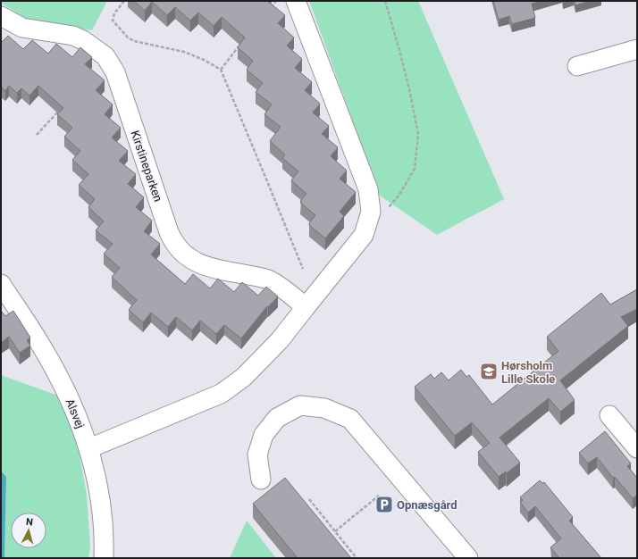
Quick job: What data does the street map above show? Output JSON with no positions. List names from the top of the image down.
{
  "streets": {
    "street": ["Kirstineparken", "Alsvej"]
  },
  "places": {
    "school or university": ["Hørsholm Lille Skole"],
    "parking": ["Opnæsgård"]
  },
  "north": "top"
}
